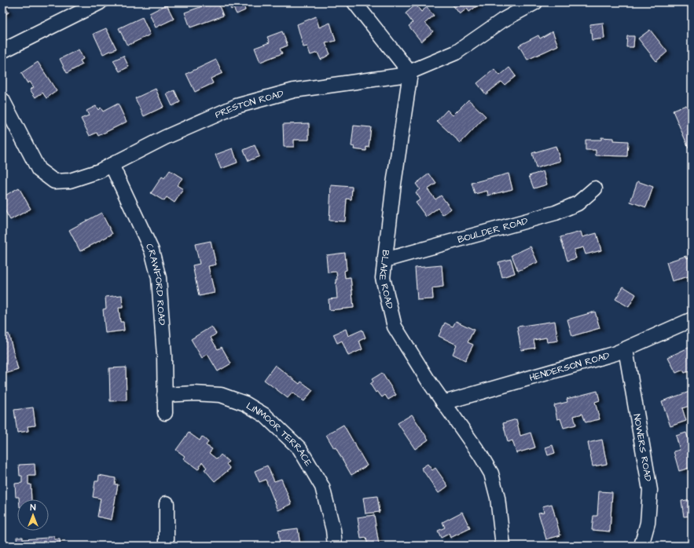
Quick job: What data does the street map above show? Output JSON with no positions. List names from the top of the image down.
{
  "streets": {
    "street": [
      "PRESTON ROAD",
      "BOULDER ROAD",
      "BLAKE ROAD",
      "CRAWFORD ROAD",
      "HENDERSON ROAD",
      "LINMOOR TERRACE",
      "NOWERS ROAD"
    ]
  },
  "crossings": [
    ["PRESTON ROAD", "BLAKE ROAD"],
    ["PRESTON ROAD", "CRAWFORD ROAD"],
    ["BOULDER ROAD", "BLAKE ROAD"],
    ["BLAKE ROAD", "HENDERSON ROAD"],
    ["CRAWFORD ROAD", "LINMOOR TERRACE"],
    ["HENDERSON ROAD", "NOWERS ROAD"]
  ],
  "north": "top"
}
